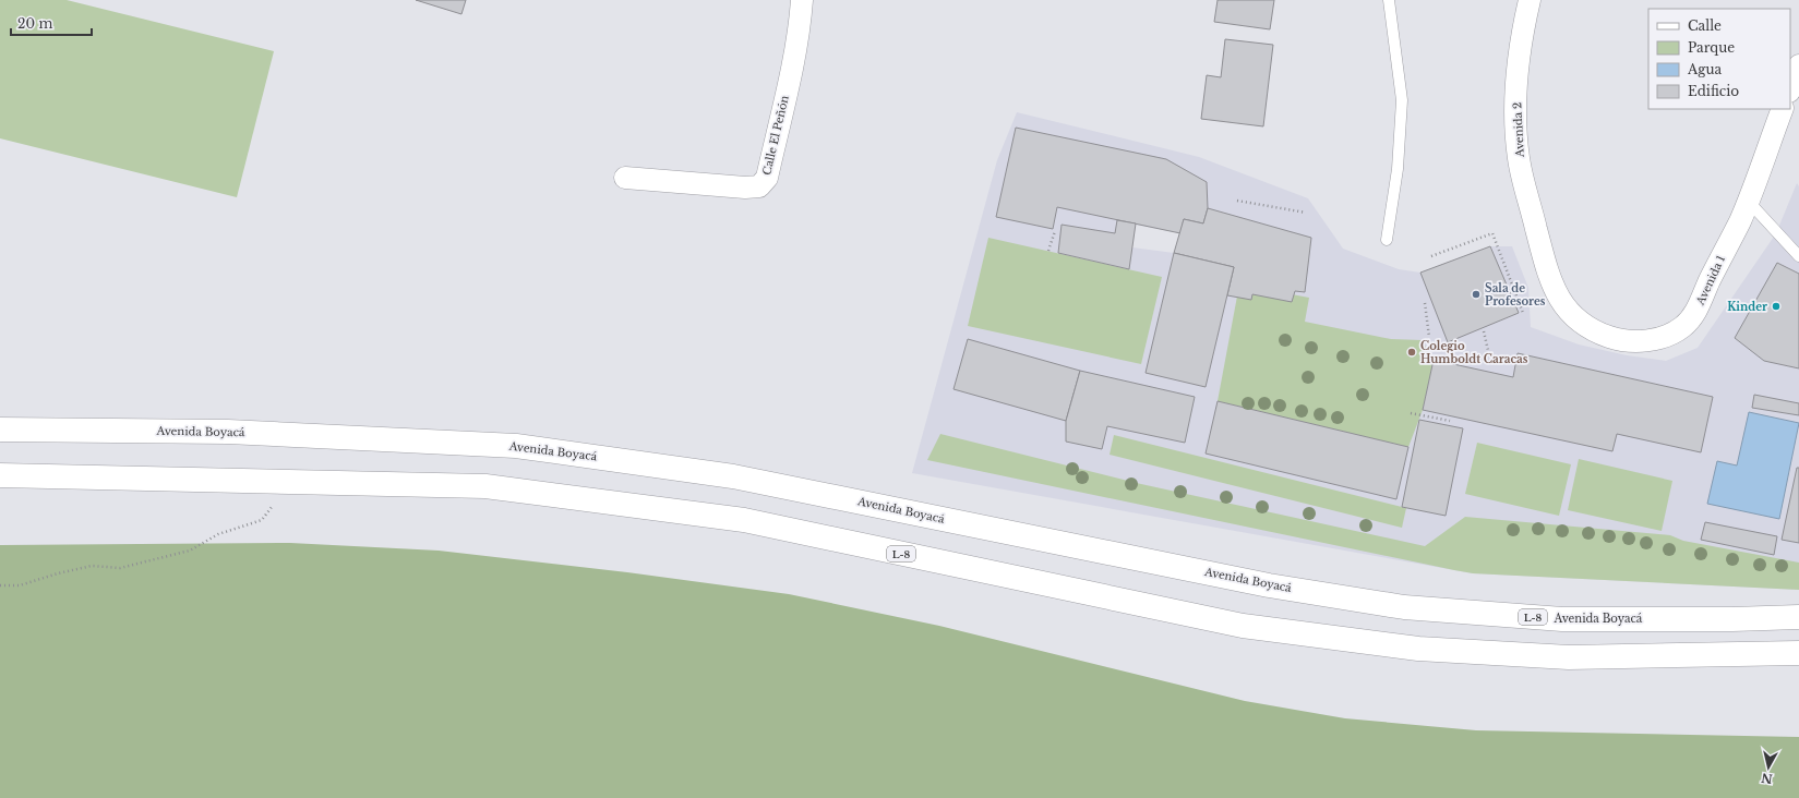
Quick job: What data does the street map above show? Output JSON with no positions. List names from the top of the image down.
{
  "streets": {
    "highway": ["Avenida Boyacá", "L-8"],
    "street": ["Avenida 2", "Calle El Peñón", "Avenida 1"]
  },
  "crossings": [
    ["Avenida 2", "Avenida 1"]
  ],
  "places": ["Sala de Profesores", "Kinder", "Colegio Humboldt Caracas"],
  "legend": [
    "Calle",
    "Parque",
    "Agua",
    "Edificio"
  ],
  "scale_bar": "20 m",
  "north": "bottom"
}
